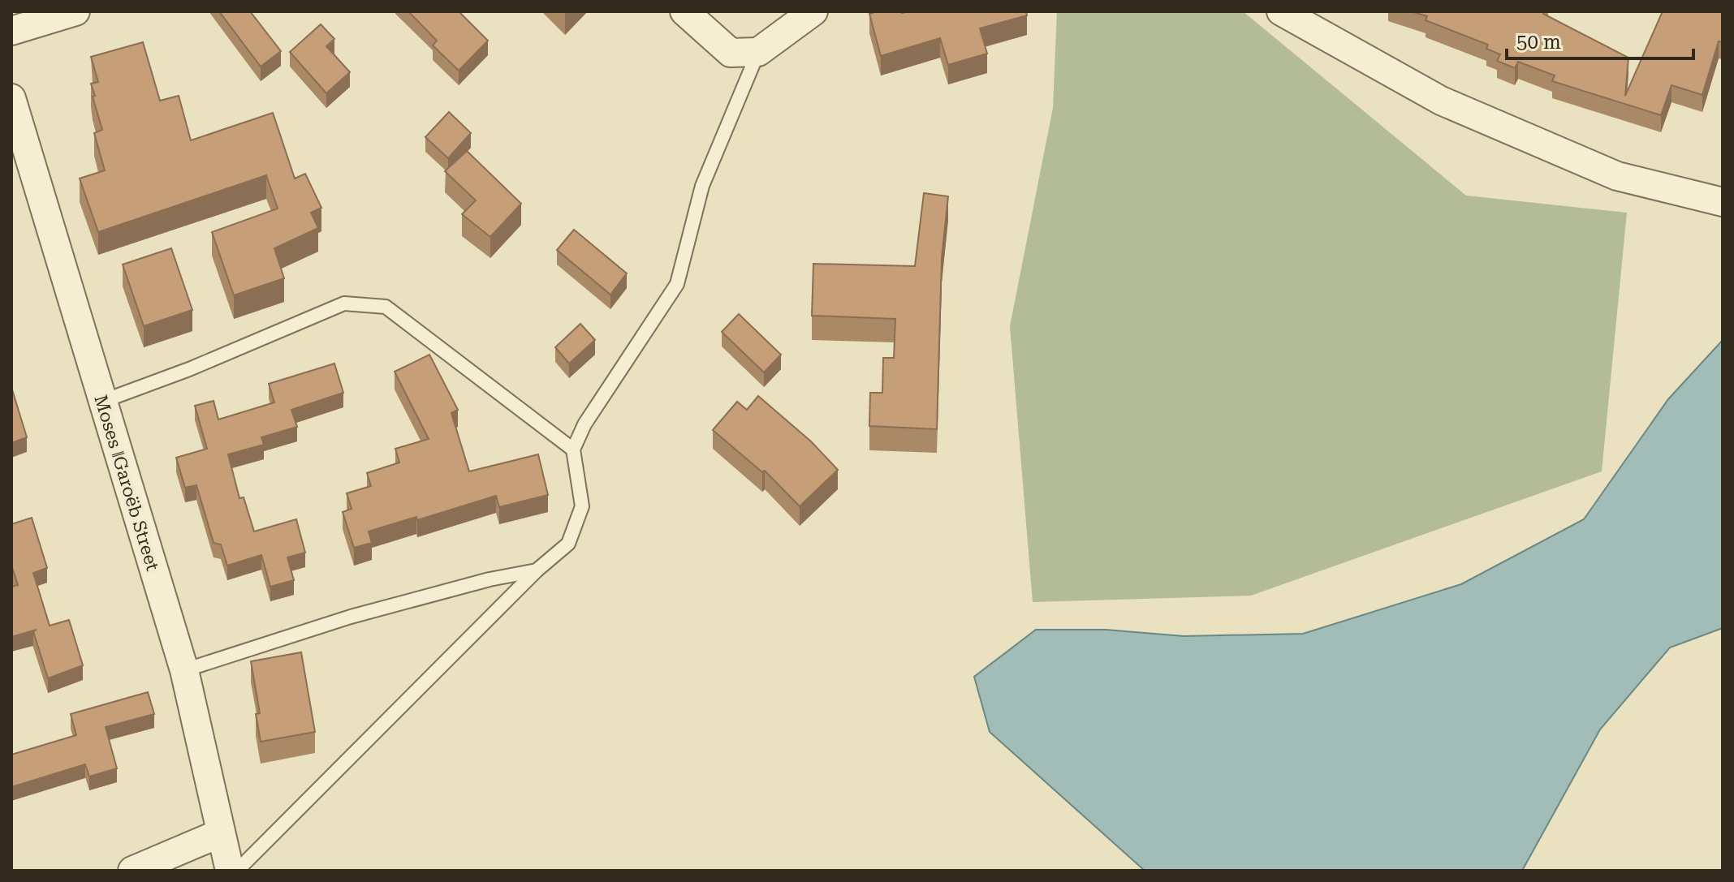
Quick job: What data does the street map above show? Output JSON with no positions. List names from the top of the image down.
{
  "streets": {
    "street": ["Moses ǁGaroëb Street"]
  },
  "scale_bar": "50 m"
}
